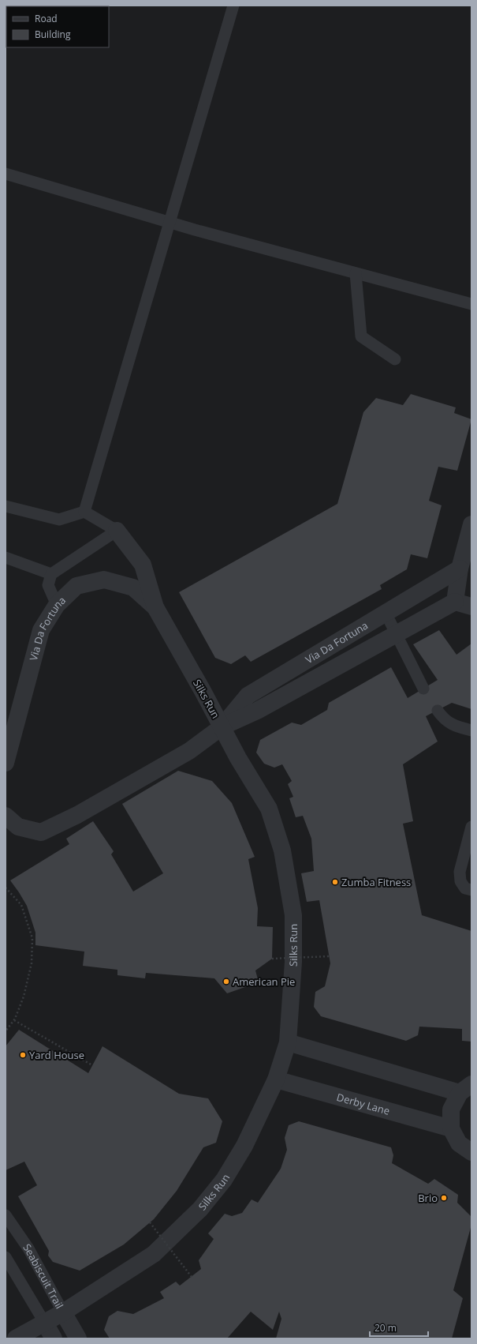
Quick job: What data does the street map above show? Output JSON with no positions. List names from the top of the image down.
{
  "streets": {
    "street": [
      "Via Da Fortuna",
      "Silks Run",
      "Derby Lane",
      "Seabiscuit Trail"
    ]
  },
  "crossings": [
    ["Via Da Fortuna", "Silks Run"],
    ["Silks Run", "Derby Lane"],
    ["Silks Run", "Seabiscuit Trail"]
  ],
  "places": [
    "Zumba Fitness",
    "American Pie",
    "Yard House",
    "Brio"
  ],
  "legend": ["Road", "Building"],
  "scale_bar": "20 m"
}
